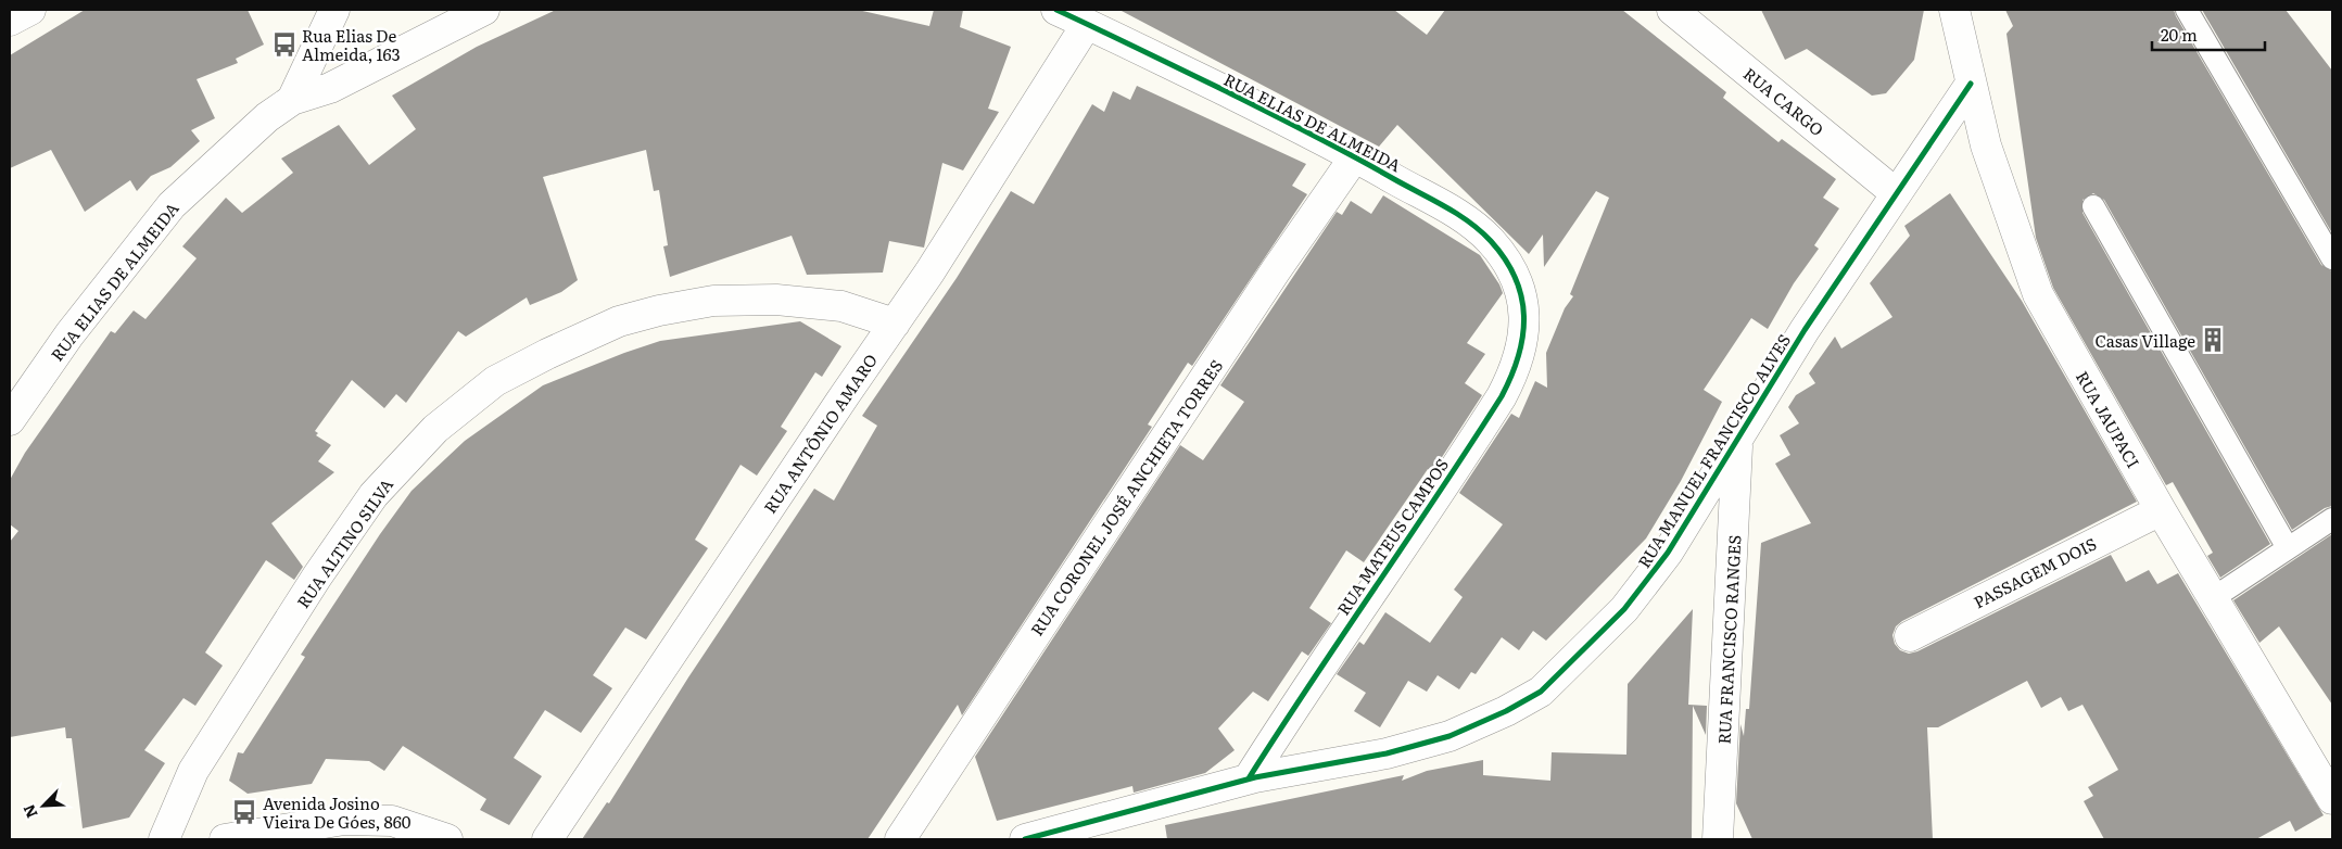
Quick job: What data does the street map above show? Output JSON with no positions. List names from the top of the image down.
{
  "streets": {
    "street": [
      "RUA CARGO",
      "RUA ELIAS DE ALMEIDA",
      "RUA JAUPACI",
      "RUA ANTÔNIO AMARO",
      "RUA MANUEL FRANCISCO ALVES",
      "RUA CORONEL JOSÉ ANCHIETA TORRES",
      "RUA MATEUS CAMPOS",
      "RUA ALTINO SILVA",
      "PASSAGEM DOIS",
      "RUA FRANCISCO RANGES"
    ]
  },
  "crossings": [
    ["RUA CARGO", "RUA MANUEL FRANCISCO ALVES"],
    ["RUA ELIAS DE ALMEIDA", "RUA ANTÔNIO AMARO"],
    ["RUA ELIAS DE ALMEIDA", "RUA CORONEL JOSÉ ANCHIETA TORRES"],
    ["RUA ELIAS DE ALMEIDA", "RUA MATEUS CAMPOS"],
    ["RUA JAUPACI", "RUA MANUEL FRANCISCO ALVES"],
    ["RUA JAUPACI", "PASSAGEM DOIS"],
    ["RUA ANTÔNIO AMARO", "RUA ALTINO SILVA"],
    ["RUA MANUEL FRANCISCO ALVES", "RUA MATEUS CAMPOS"],
    ["RUA MANUEL FRANCISCO ALVES", "RUA FRANCISCO RANGES"]
  ],
  "places": {
    "bus stop": ["Rua Elias De Almeida, 163", "Avenida Josino Vieira De Góes, 860"],
    "building": ["Casas Village"]
  },
  "scale_bar": "20 m",
  "north": "bottom left"
}
